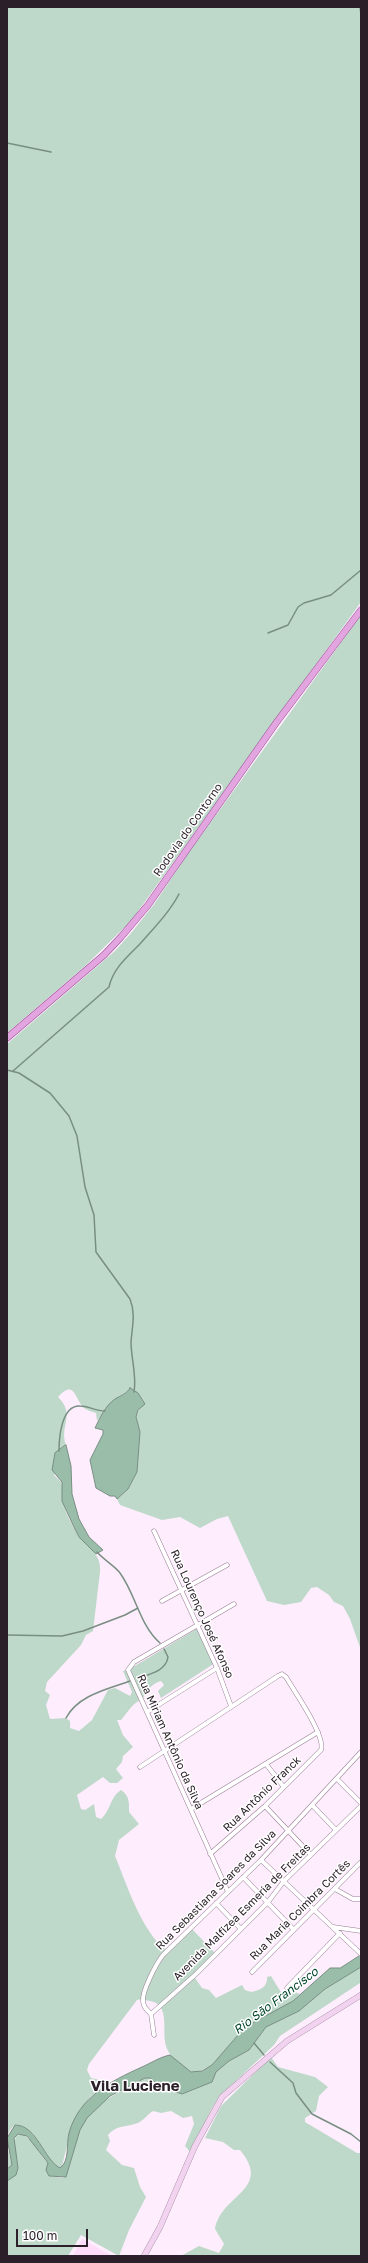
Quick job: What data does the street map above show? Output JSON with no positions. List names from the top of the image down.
{
  "streets": {
    "main road": ["Rodovia do Contorno"],
    "street": [
      "Rua Lourenço José Afonso",
      "Rua Miriam Antônio da Silva",
      "Rua Antônio Franck",
      "Rua Sebastiana Soares da Silva",
      "Rua Maria Coimbra Cortês",
      "Avenida Malfizea Esmeria de Freitas"
    ]
  },
  "crossings": [
    ["Rua Lourenço José Afonso", "Rua Miriam Antônio da Silva"],
    ["Rua Miriam Antônio da Silva", "Rua Antônio Franck"],
    ["Rua Miriam Antônio da Silva", "Rua Sebastiana Soares da Silva"],
    ["Rua Sebastiana Soares da Silva", "Avenida Malfizea Esmeria de Freitas"]
  ],
  "districts": ["Vila Luciene"],
  "water": ["Rio São Francisco"],
  "scale_bar": "100 m"
}
